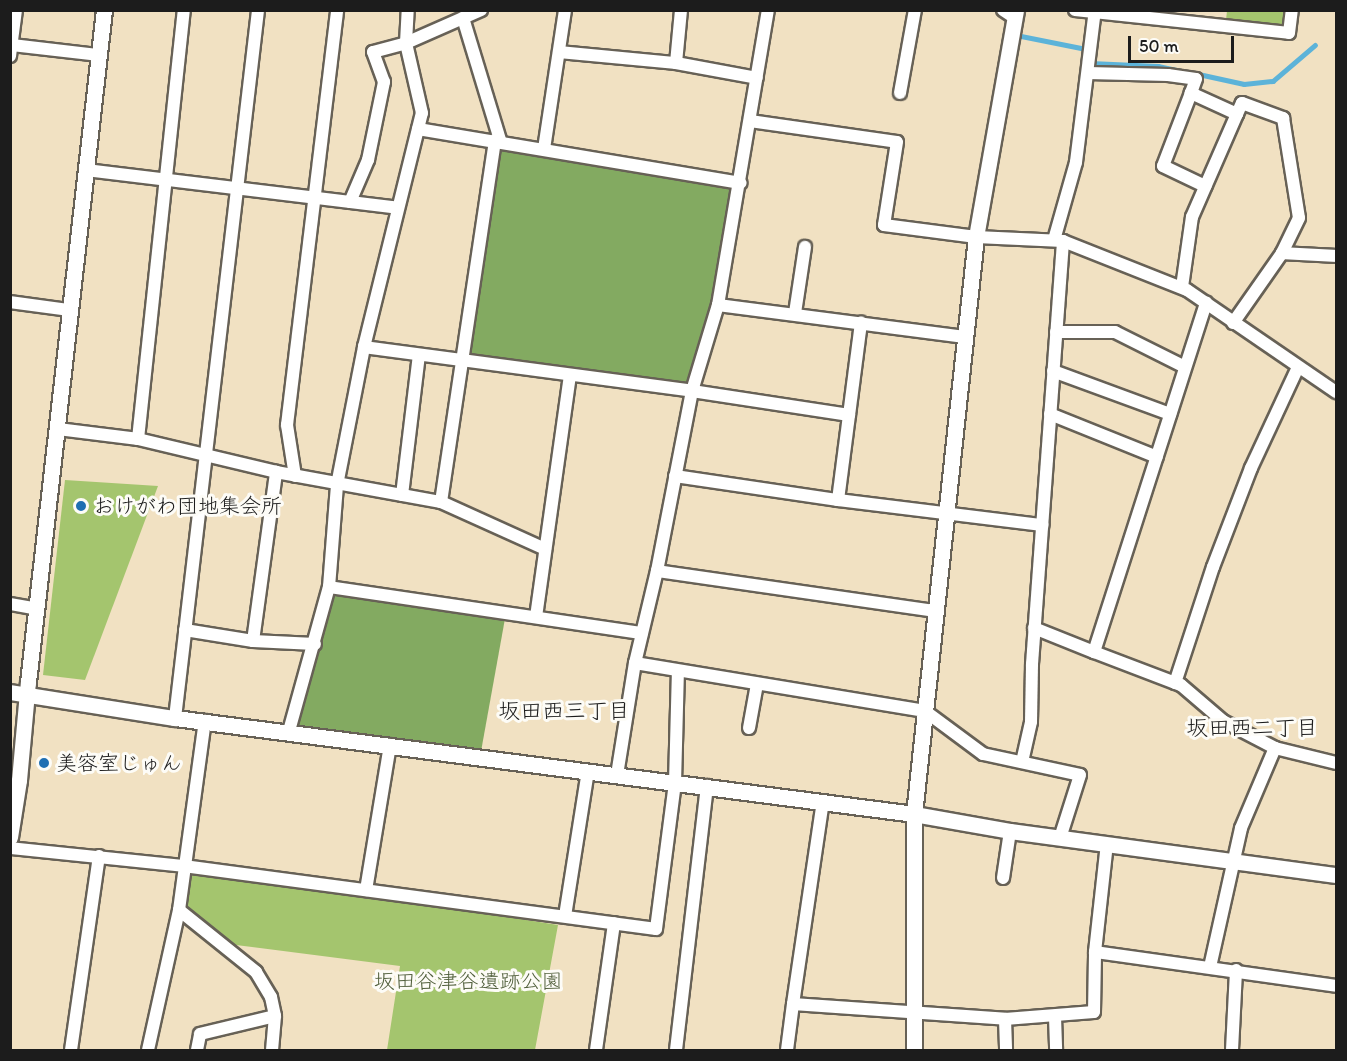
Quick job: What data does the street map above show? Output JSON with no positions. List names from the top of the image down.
{
  "districts": ["坂田西三丁目", "坂田西二丁目"],
  "parks": ["坂田谷津谷遺跡公園"],
  "places": ["おけがわ団地集会所", "美容室じゅん"],
  "scale_bar": "50 m"
}
